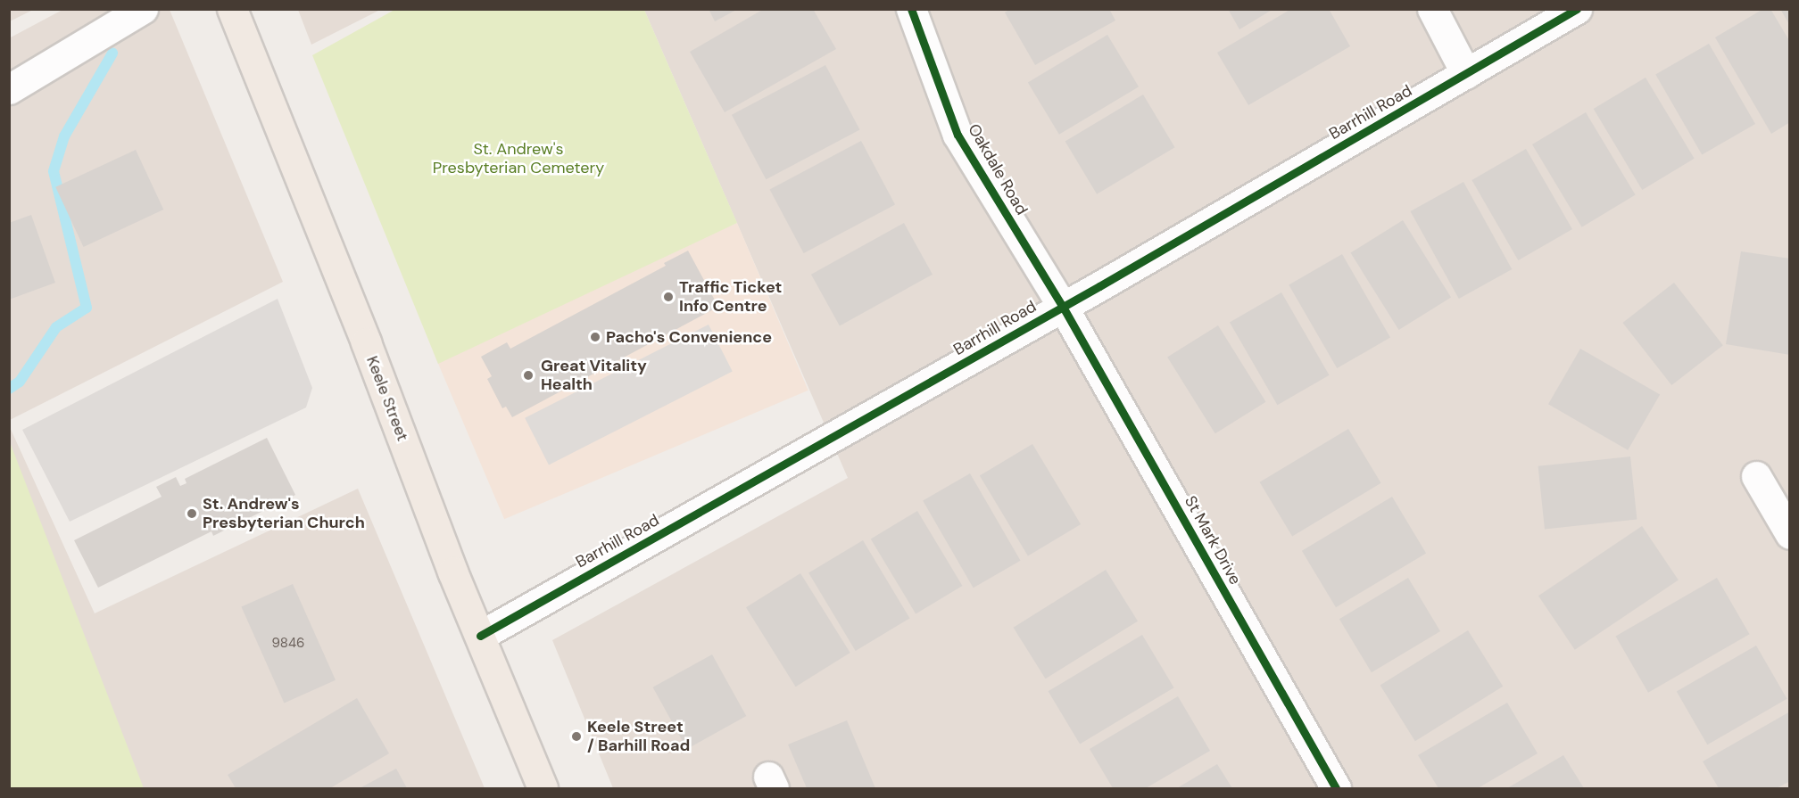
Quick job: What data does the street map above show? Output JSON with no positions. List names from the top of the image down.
{
  "streets": {
    "main road": ["Keele Street"],
    "street": ["Barrhill Road", "Oakdale Road", "St Mark Drive"]
  },
  "crossings": [
    ["Barrhill Road", "Oakdale Road"],
    ["Barrhill Road", "Keele Street"],
    ["Barrhill Road", "St Mark Drive"],
    ["Oakdale Road", "St Mark Drive"]
  ],
  "parks": ["St. Andrew's Presbyterian Cemetery"],
  "places": [
    "Traffic Ticket Info Centre",
    "Pacho's Convenience",
    "Great Vitality Health",
    "St. Andrew's Presbyterian Church",
    "Keele Street / Barhill Road"
  ],
  "house_numbers": ["9846"]
}
